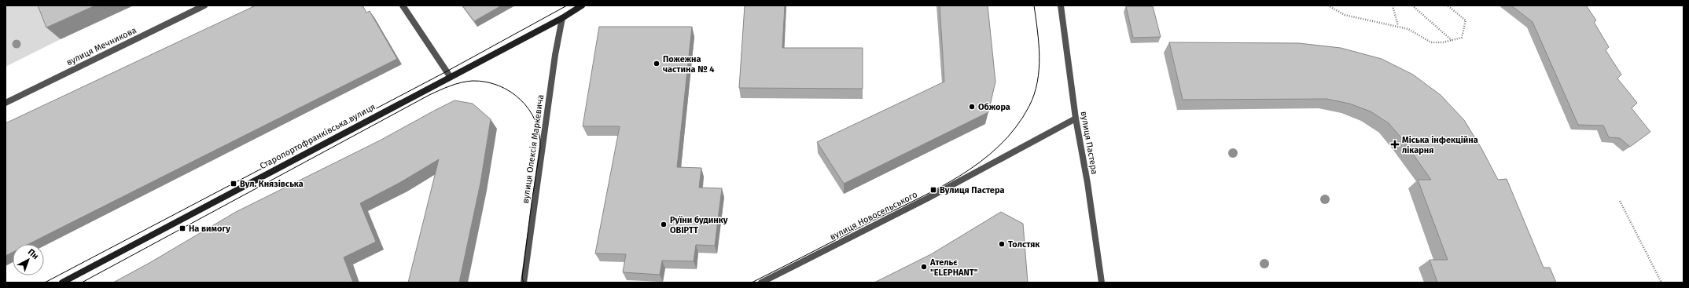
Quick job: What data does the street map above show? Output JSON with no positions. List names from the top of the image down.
{
  "streets": {
    "main road": ["Старопортофранківська вулиця"],
    "street": [
      "вулиця Мечникова",
      "вулиця Пастера",
      "вулиця Олексія Маркевича",
      "вулиця Новосельського"
    ]
  },
  "crossings": [
    ["Старопортофранківська вулиця", "вулиця Олексія Маркевича"],
    ["вулиця Пастера", "вулиця Новосельського"]
  ],
  "places": {
    "other": [
      "Пожежна частина № 4",
      "Обжора",
      "Руїни будинку ОВІРТТ",
      "Толстяк",
      "Ательє \"ELEPHANT\""
    ],
    "health": ["Міська інфекційна лікарня"],
    "transit": ["Вул. Князівська", "Вулиця Пастера", "На вимогу"]
  },
  "north": "top right"
}
